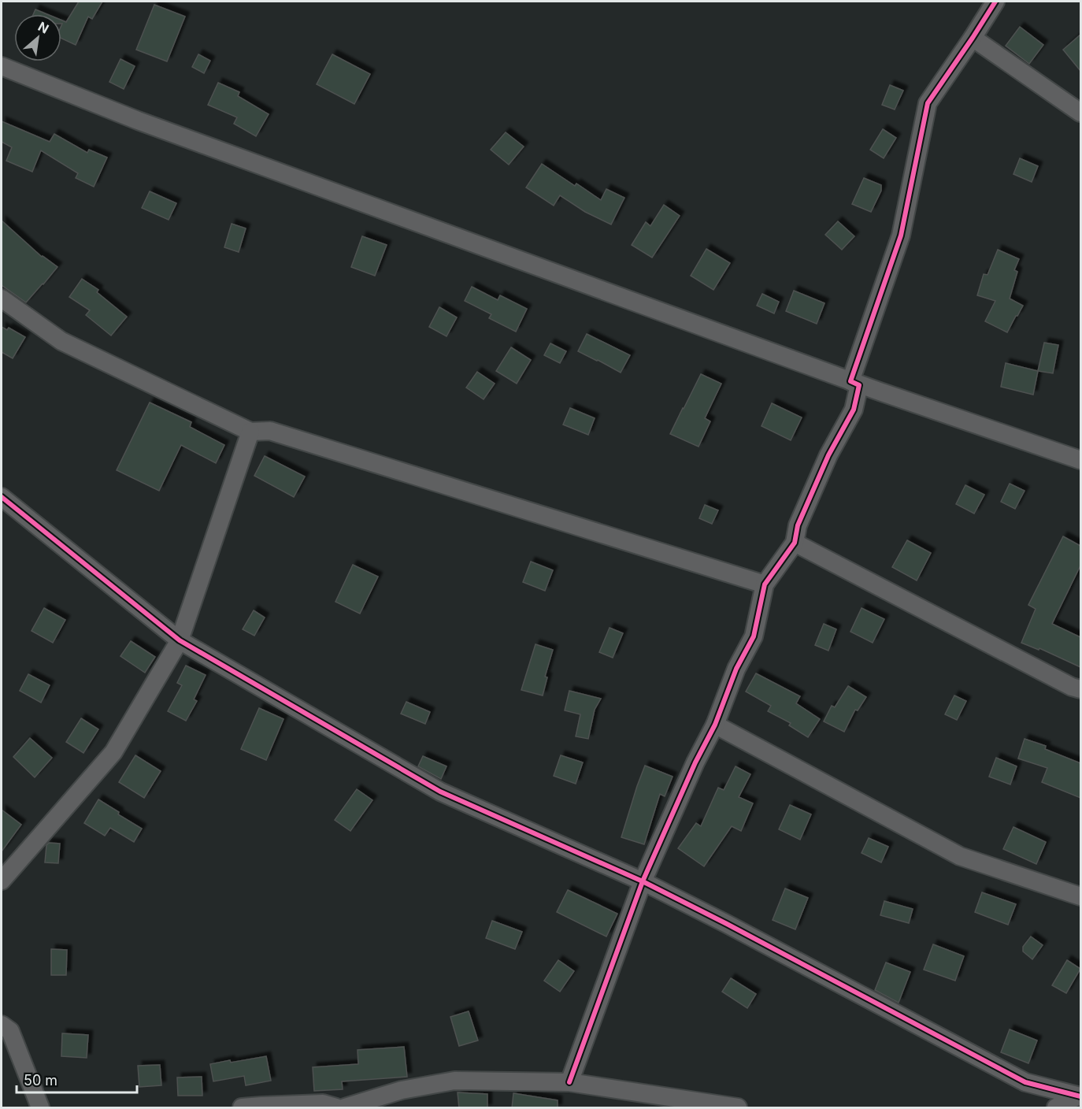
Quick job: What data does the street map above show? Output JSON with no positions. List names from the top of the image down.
{
  "scale_bar": "50 m",
  "north": "top right"
}
